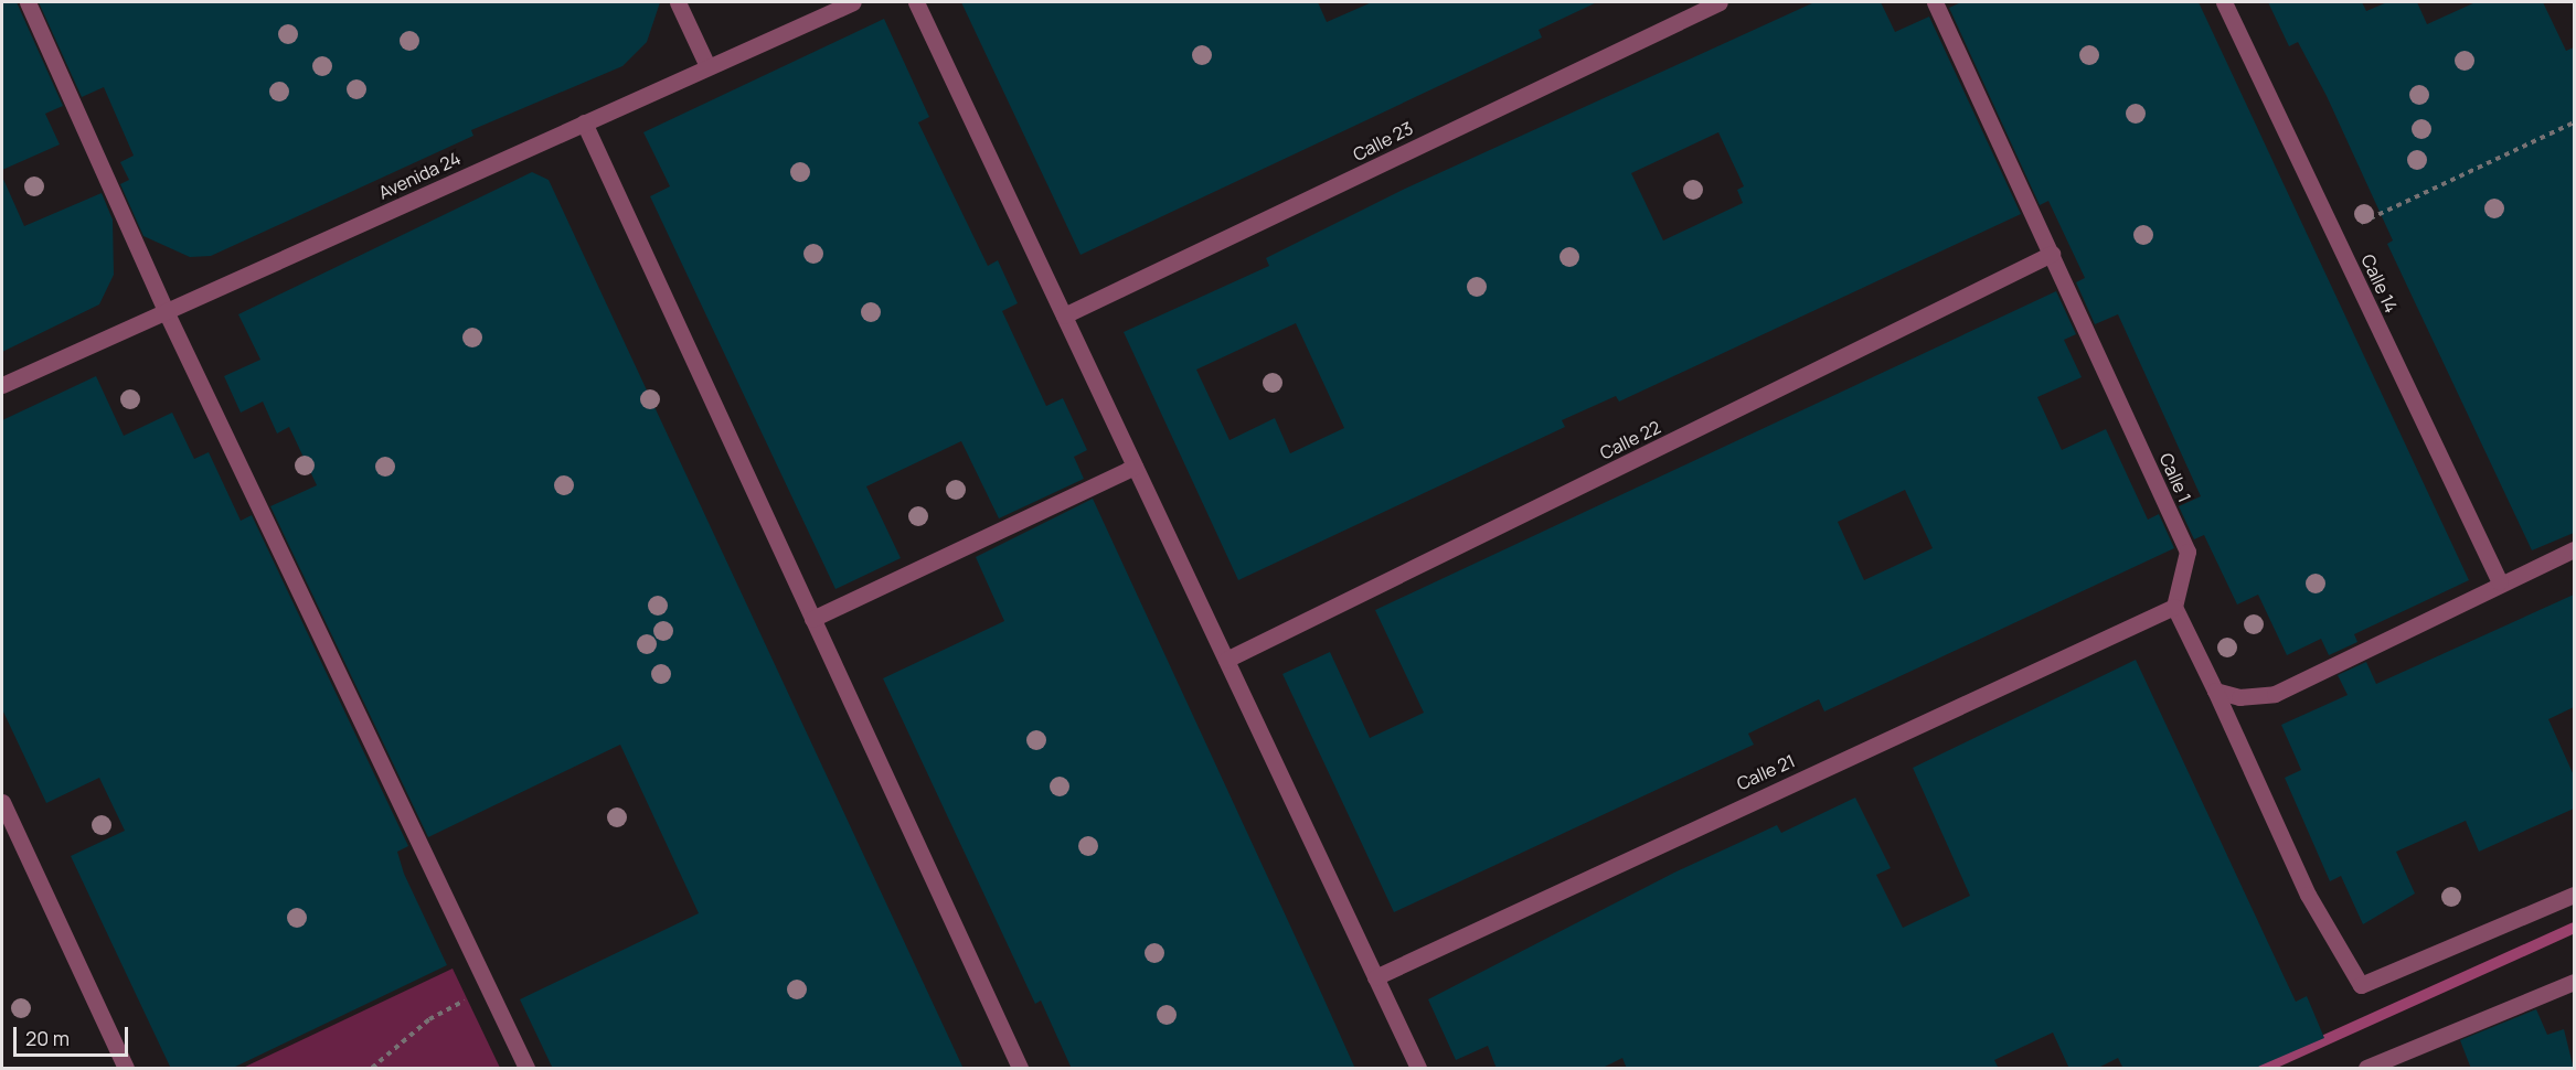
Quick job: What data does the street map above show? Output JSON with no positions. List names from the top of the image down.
{
  "streets": {
    "street": [
      "Calle 23",
      "Avenida 24",
      "Calle 14",
      "Calle 22",
      "Calle 1",
      "Calle 21"
    ]
  },
  "crossings": [
    ["Calle 22", "Calle 1"],
    ["Calle 1", "Calle 21"]
  ],
  "scale_bar": "20 m"
}
